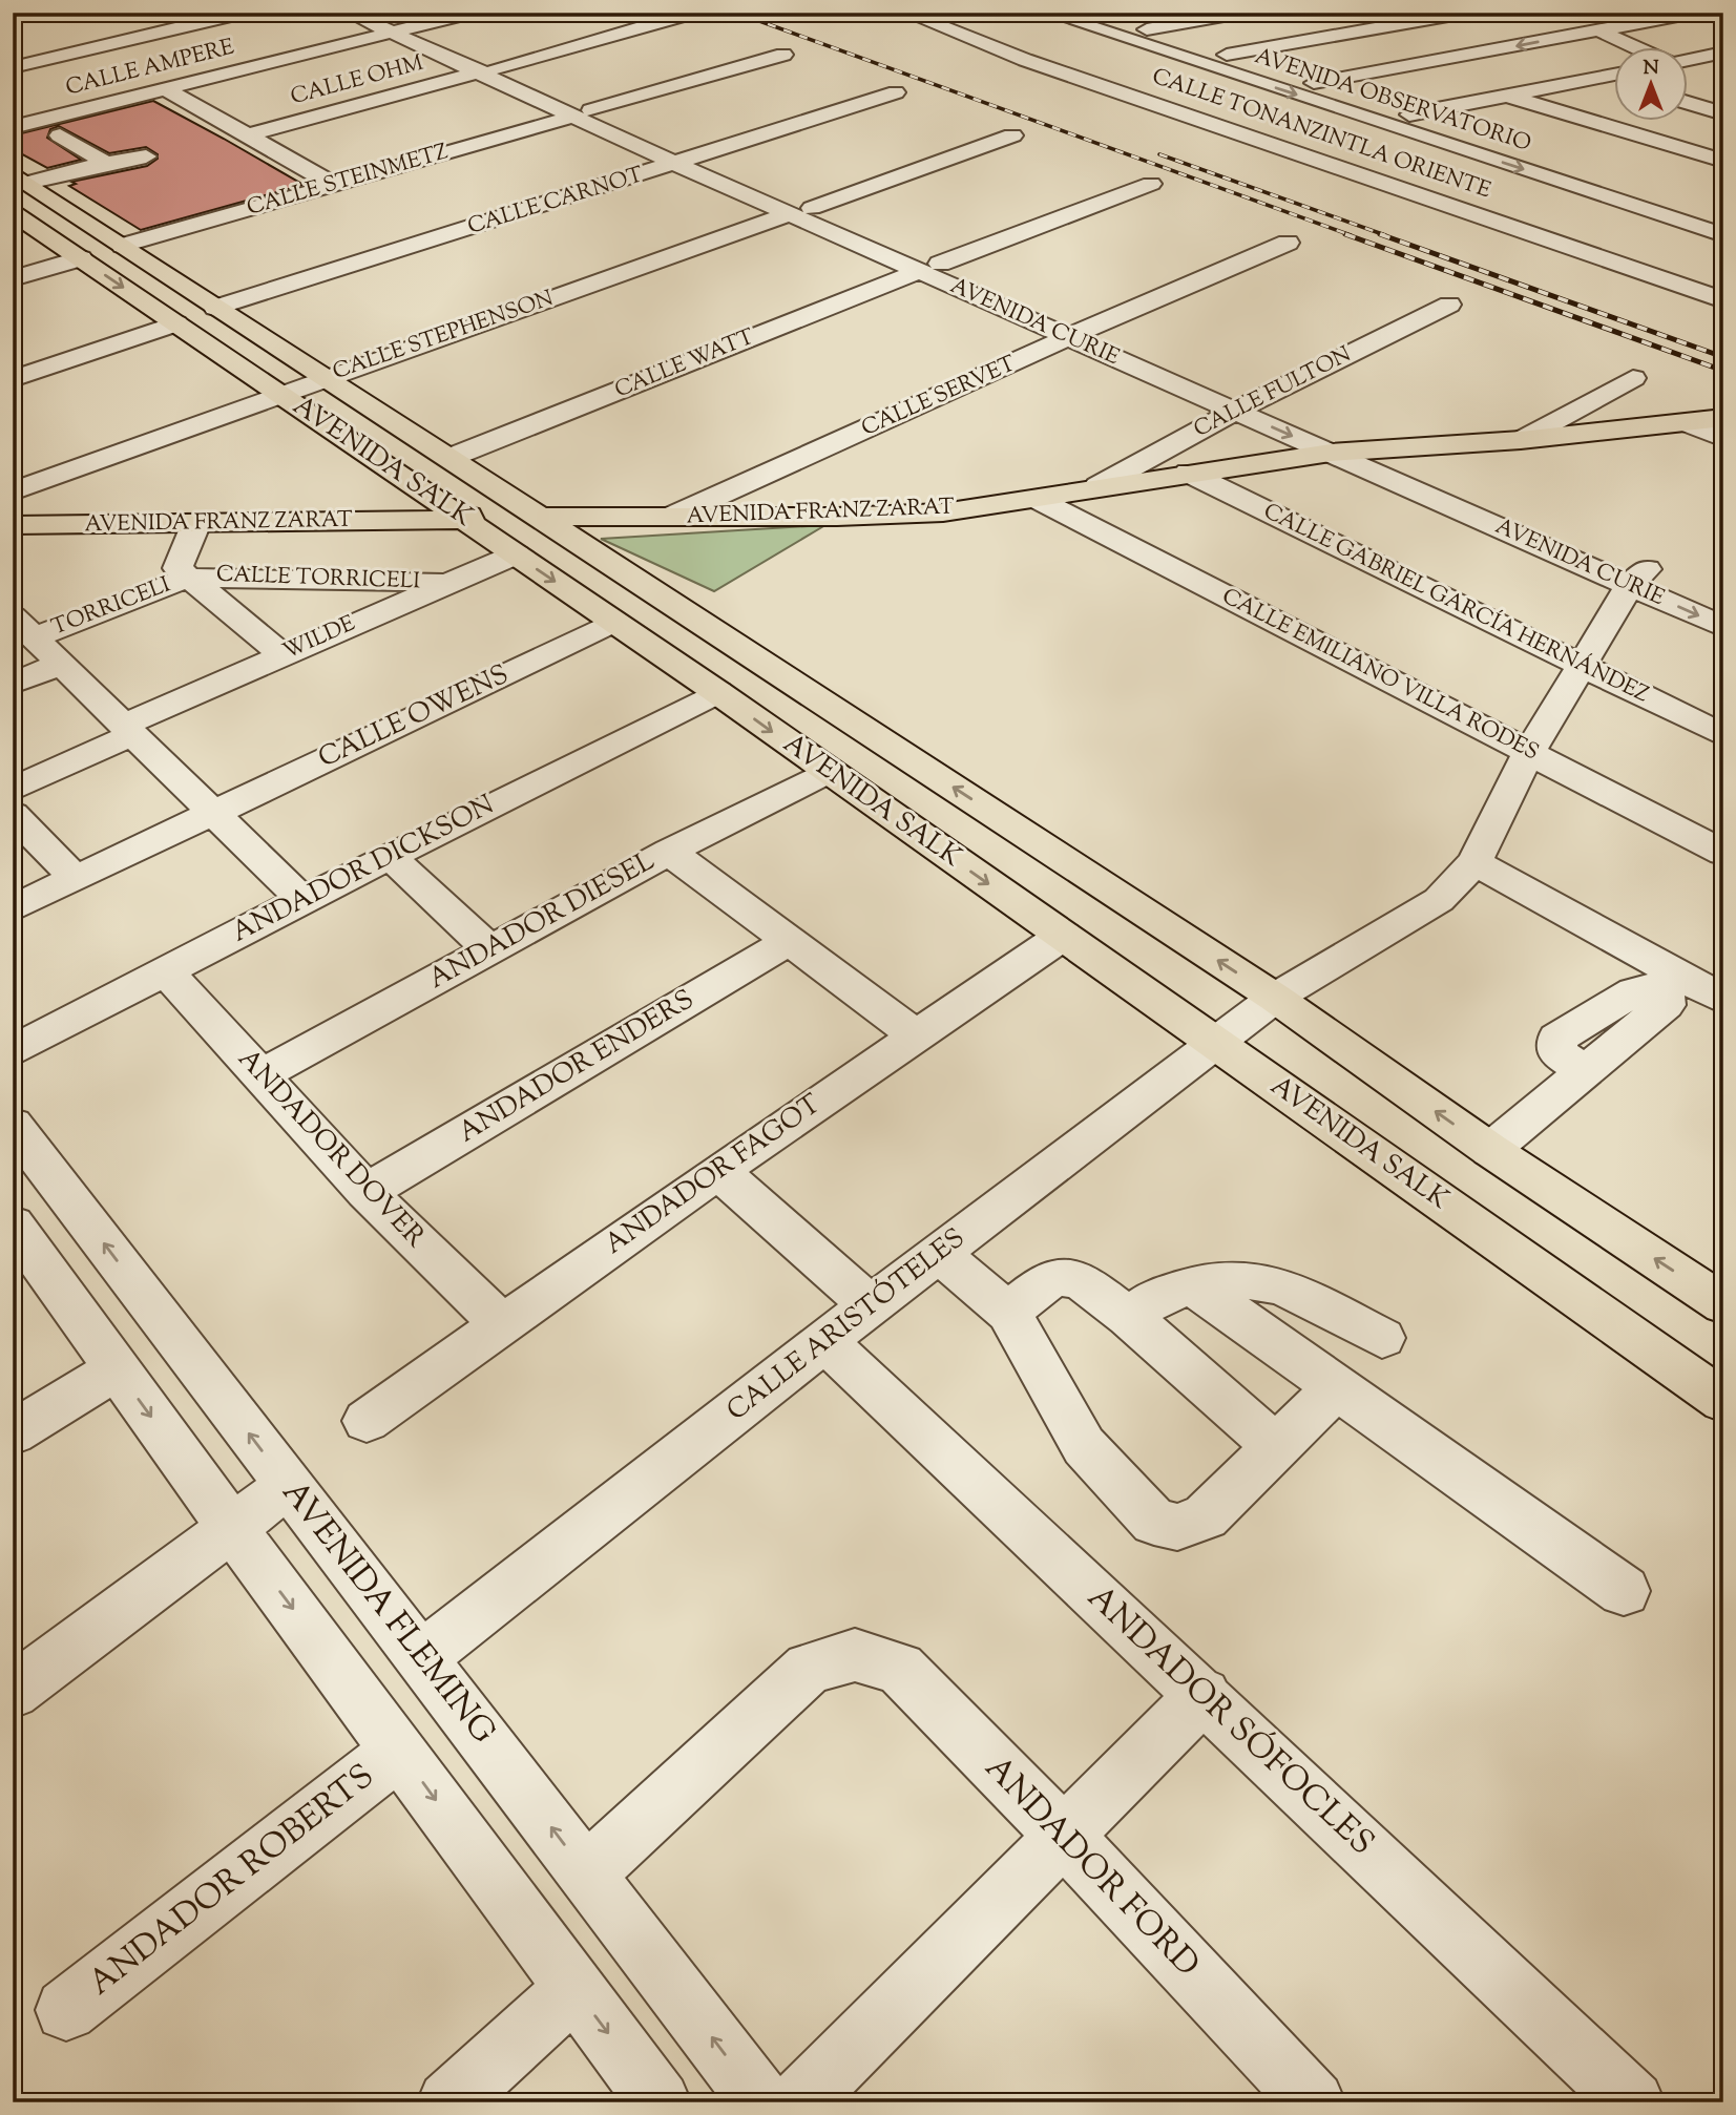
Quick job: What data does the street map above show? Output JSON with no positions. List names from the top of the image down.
{
  "streets": {
    "main road": ["AVENIDA SALK", "AVENIDA FRANZ ZARAT"],
    "street": [
      "CALLE AMPERE",
      "CALLE OHM",
      "AVENIDA OBSERVATORIO",
      "CALLE TONANZINTLA ORIENTE",
      "CALLE STEINMETZ",
      "CALLE CARNOT",
      "AVENIDA CURIE",
      "CALLE STEPHENSON",
      "CALLE WATT",
      "CALLE FULTON",
      "CALLE SERVET",
      "CALLE TORRICELI",
      "CALLE GABRIEL GARCÍA HERNÁNDEZ",
      "TORRICELI",
      "WILDE",
      "CALLE EMILIANO VILLA RODES",
      "CALLE OWENS",
      "ANDADOR DICKSON",
      "ANDADOR DIESEL",
      "ANDADOR ENDERS",
      "ANDADOR DOVER",
      "ANDADOR FAGOT",
      "CALLE ARISTÓTELES",
      "AVENIDA FLEMING",
      "ANDADOR SÓFOCLES",
      "ANDADOR FORD",
      "ANDADOR ROBERTS"
    ]
  },
  "crossings": [
    ["CALLE AMPERE", "AVENIDA CURIE"],
    ["CALLE OHM", "AVENIDA CURIE"],
    ["CALLE STEINMETZ", "AVENIDA CURIE"],
    ["CALLE STEINMETZ", "AVENIDA SALK"],
    ["CALLE CARNOT", "AVENIDA CURIE"],
    ["CALLE CARNOT", "AVENIDA SALK"],
    ["AVENIDA CURIE", "CALLE STEPHENSON"],
    ["AVENIDA CURIE", "CALLE WATT"],
    ["AVENIDA CURIE", "CALLE FULTON"],
    ["AVENIDA CURIE", "CALLE SERVET"],
    ["AVENIDA CURIE", "AVENIDA FRANZ ZARAT"],
    ["AVENIDA CURIE", "CALLE ARISTÓTELES"],
    ["CALLE STEPHENSON", "AVENIDA SALK"],
    ["CALLE WATT", "AVENIDA SALK"],
    ["CALLE FULTON", "AVENIDA FRANZ ZARAT"],
    ["CALLE SERVET", "AVENIDA FRANZ ZARAT"],
    ["AVENIDA SALK", "AVENIDA FRANZ ZARAT"],
    ["AVENIDA SALK", "WILDE"],
    ["AVENIDA SALK", "CALLE OWENS"],
    ["AVENIDA SALK", "ANDADOR DICKSON"],
    ["AVENIDA SALK", "ANDADOR DIESEL"],
    ["AVENIDA SALK", "ANDADOR FAGOT"],
    ["AVENIDA SALK", "CALLE ARISTÓTELES"],
    ["AVENIDA FRANZ ZARAT", "CALLE TORRICELI"],
    ["AVENIDA FRANZ ZARAT", "CALLE GABRIEL GARCÍA HERNÁNDEZ"],
    ["AVENIDA FRANZ ZARAT", "CALLE EMILIANO VILLA RODES"],
    ["CALLE TORRICELI", "TORRICELI"],
    ["CALLE TORRICELI", "WILDE"],
    ["CALLE GABRIEL GARCÍA HERNÁNDEZ", "CALLE ARISTÓTELES"],
    ["CALLE EMILIANO VILLA RODES", "CALLE ARISTÓTELES"],
    ["ANDADOR DICKSON", "ANDADOR DOVER"],
    ["ANDADOR DIESEL", "ANDADOR DOVER"],
    ["ANDADOR ENDERS", "ANDADOR DOVER"],
    ["ANDADOR DOVER", "ANDADOR FAGOT"],
    ["CALLE ARISTÓTELES", "AVENIDA FLEMING"],
    ["CALLE ARISTÓTELES", "ANDADOR SÓFOCLES"],
    ["AVENIDA FLEMING", "ANDADOR FORD"]
  ],
  "north": "top"
}
